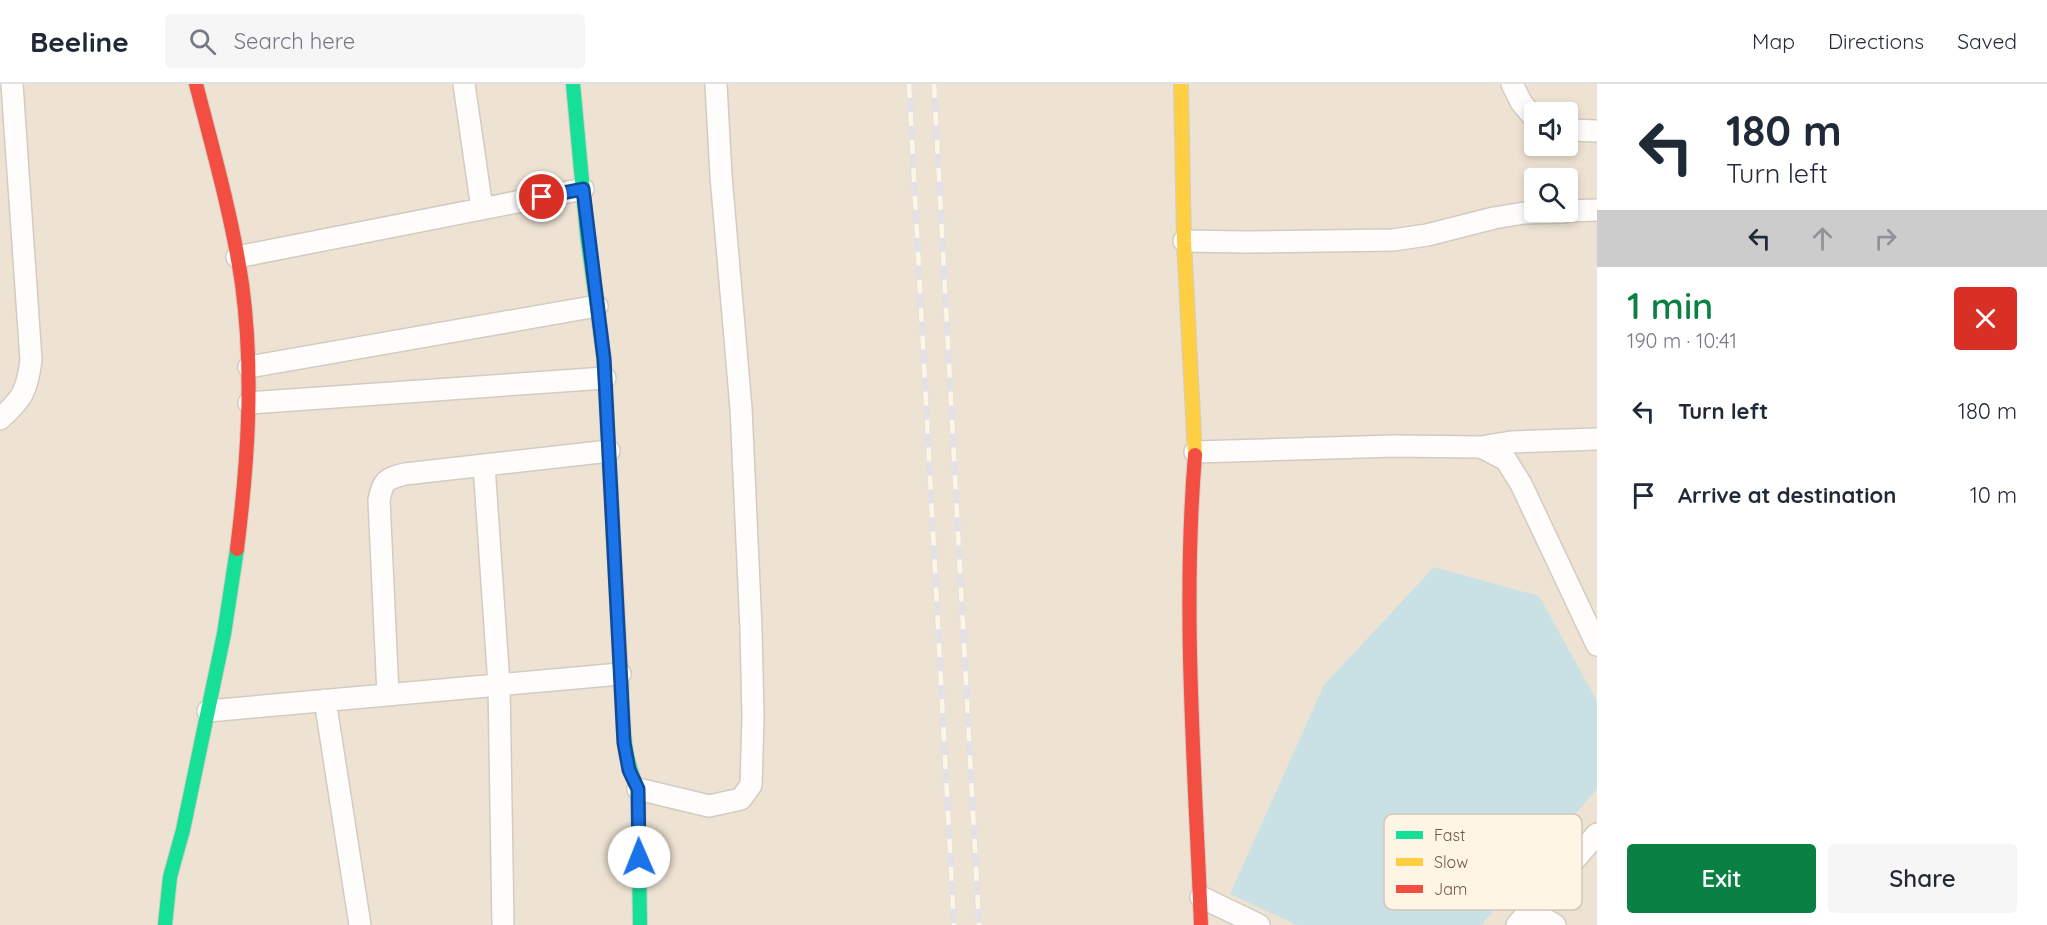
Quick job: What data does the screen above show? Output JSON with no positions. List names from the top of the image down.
{
  "legend": ["Fast", "Slow", "Jam"],
  "page": {
    "header": "Beeline",
    "search": "Search here",
    "nav": ["Map", "Directions", "Saved"],
    "turn": ["180 m", "Turn left"],
    "heading": ["1 min", "190 m · 10:41"],
    "list": [
      {
        "name": "Turn left",
        "value": "180 m"
      },
      {
        "name": "Arrive at destination",
        "value": "10 m"
      }
    ],
    "buttons": ["Exit", "Share"]
  }
}
